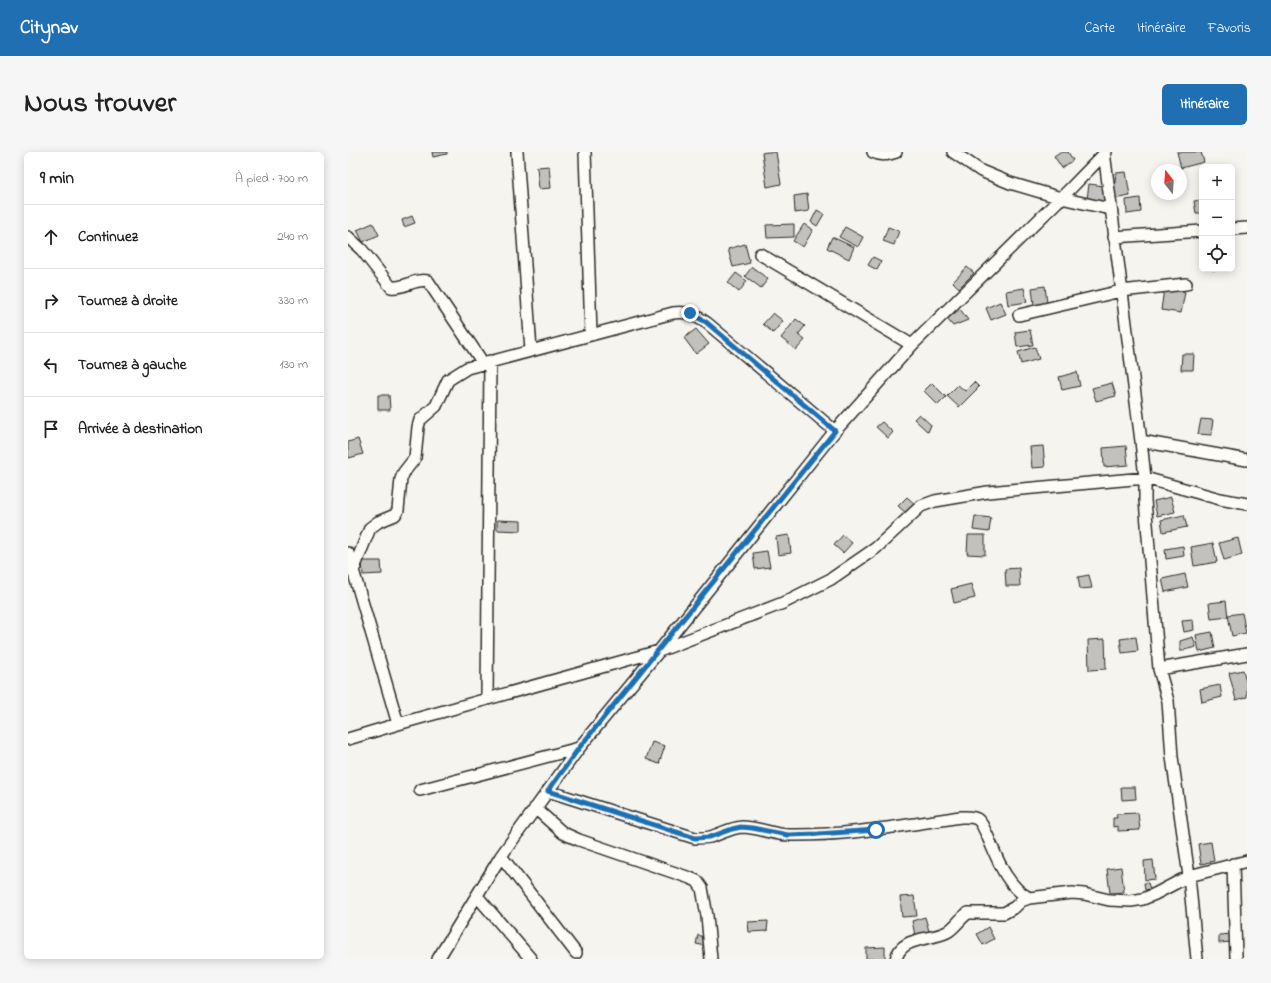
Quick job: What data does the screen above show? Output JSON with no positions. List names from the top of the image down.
{
  "north": "top",
  "page": {
    "header": "Citynav",
    "nav": ["Carte", "Itinéraire", "Favoris"],
    "title": "Nous trouver",
    "buttons": "Itinéraire",
    "heading": ["9 min", "À pied · 700 m"],
    "map_buttons": ["+", "−"],
    "list": [
      ["Continuez", "240 m"],
      ["Tournez à droite", "330 m"],
      ["Tournez à gauche", "130 m"],
      "Arrivée à destination"
    ]
  }
}
